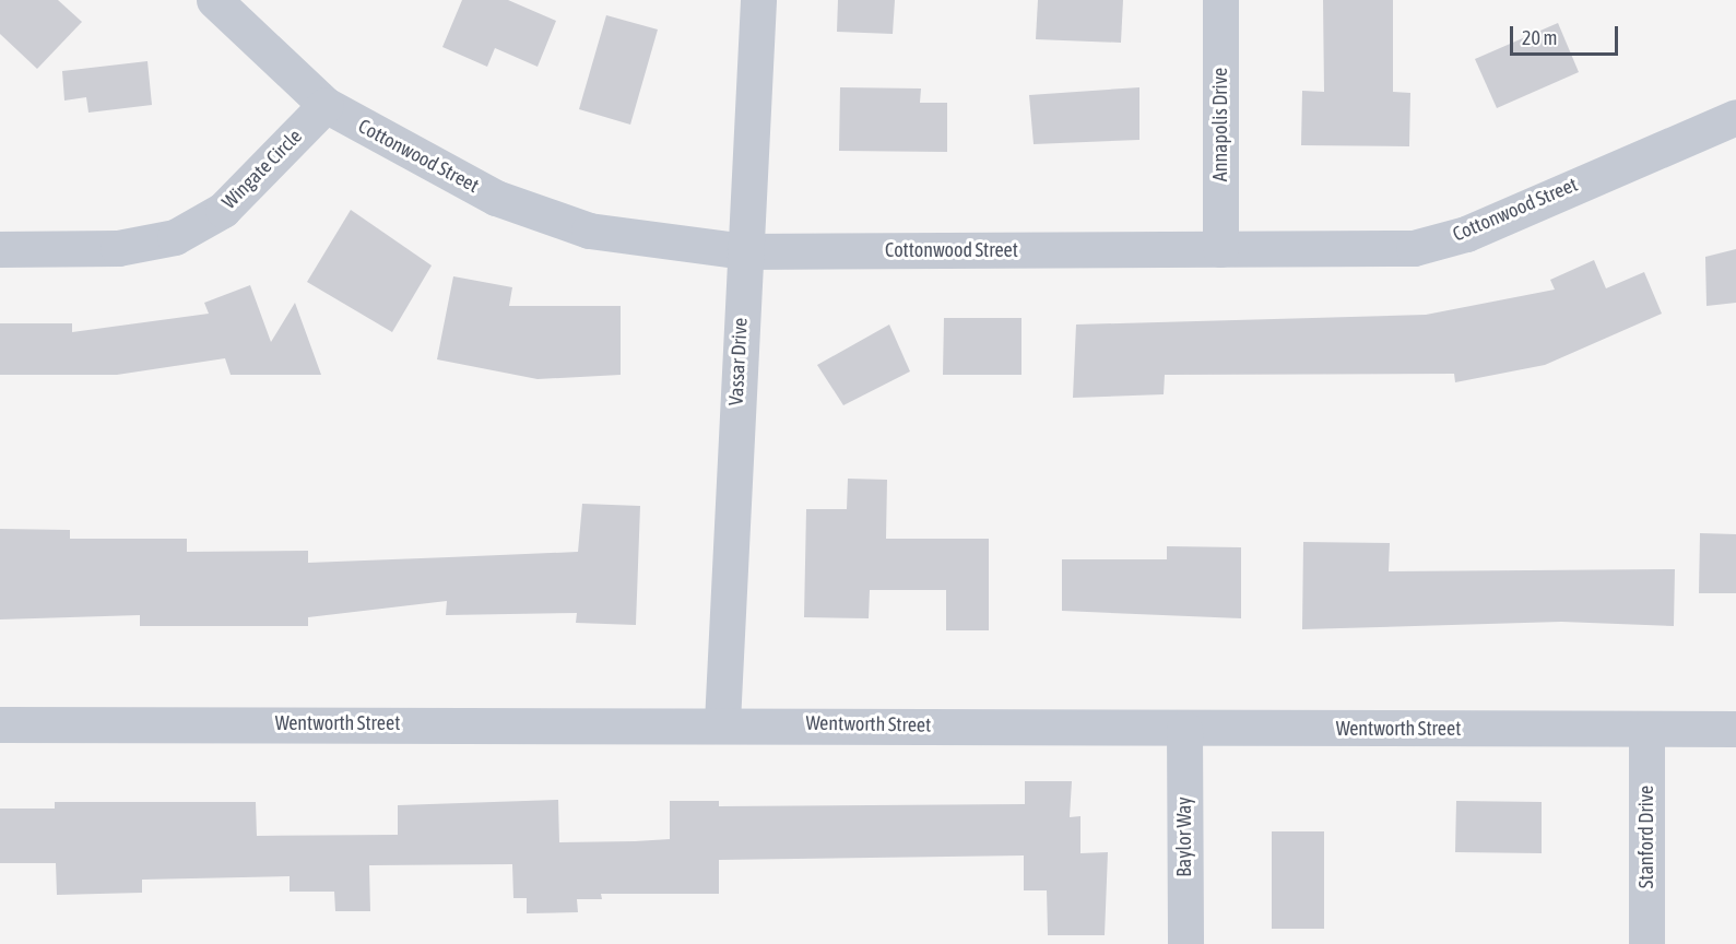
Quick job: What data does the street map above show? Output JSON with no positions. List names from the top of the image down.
{
  "streets": {
    "street": [
      "Annapolis Drive",
      "Cottonwood Street",
      "Wingate Circle",
      "Vassar Drive",
      "Wentworth Street",
      "Baylor Way",
      "Stanford Drive"
    ]
  },
  "crossings": [
    ["Annapolis Drive", "Cottonwood Street"],
    ["Cottonwood Street", "Wingate Circle"],
    ["Cottonwood Street", "Vassar Drive"],
    ["Vassar Drive", "Wentworth Street"],
    ["Wentworth Street", "Baylor Way"],
    ["Wentworth Street", "Stanford Drive"]
  ],
  "scale_bar": "20 m"
}
